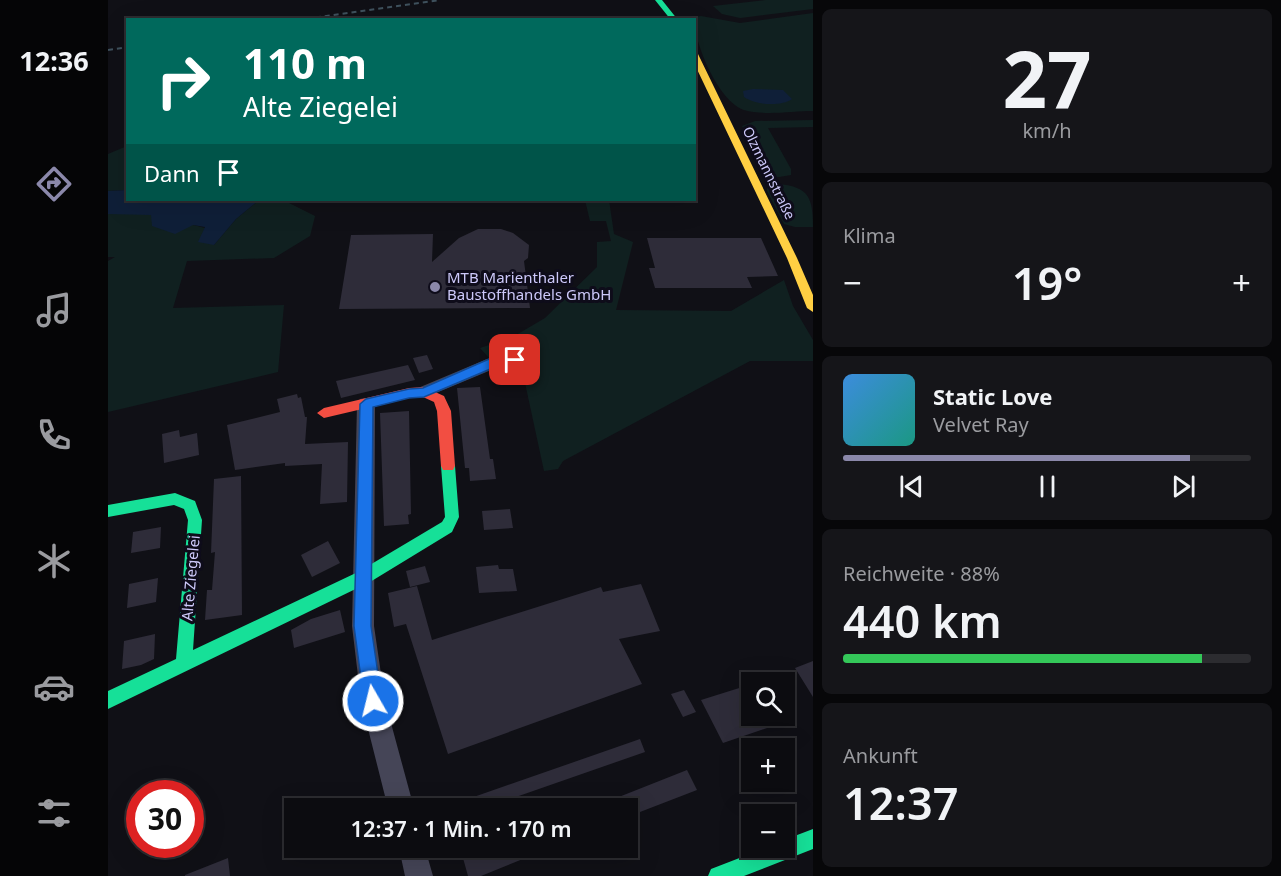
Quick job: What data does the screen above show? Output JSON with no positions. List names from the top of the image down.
{
  "streets": {
    "street": ["Olzmannstraße", "Alte Ziegelei"]
  },
  "places": ["MTB Marienthaler Baustoffhandels GmbH"],
  "page": {
    "tabs": "12:36",
    "tile": [
      ["27", "km/h"],
      "Klima",
      ["Reichweite · 88%", "440 km"],
      ["Ankunft", "12:37"]
    ],
    "turn": ["110 m", "Alte Ziegelei"],
    "then": "Dann",
    "heat": ["−", "19°", "+"],
    "song": ["Static Love", "Velvet Ray"],
    "map_buttons": ["+", "−"],
    "limit": "30",
    "trip": "12:37 · 1 Min. · 170 m"
  }
}
